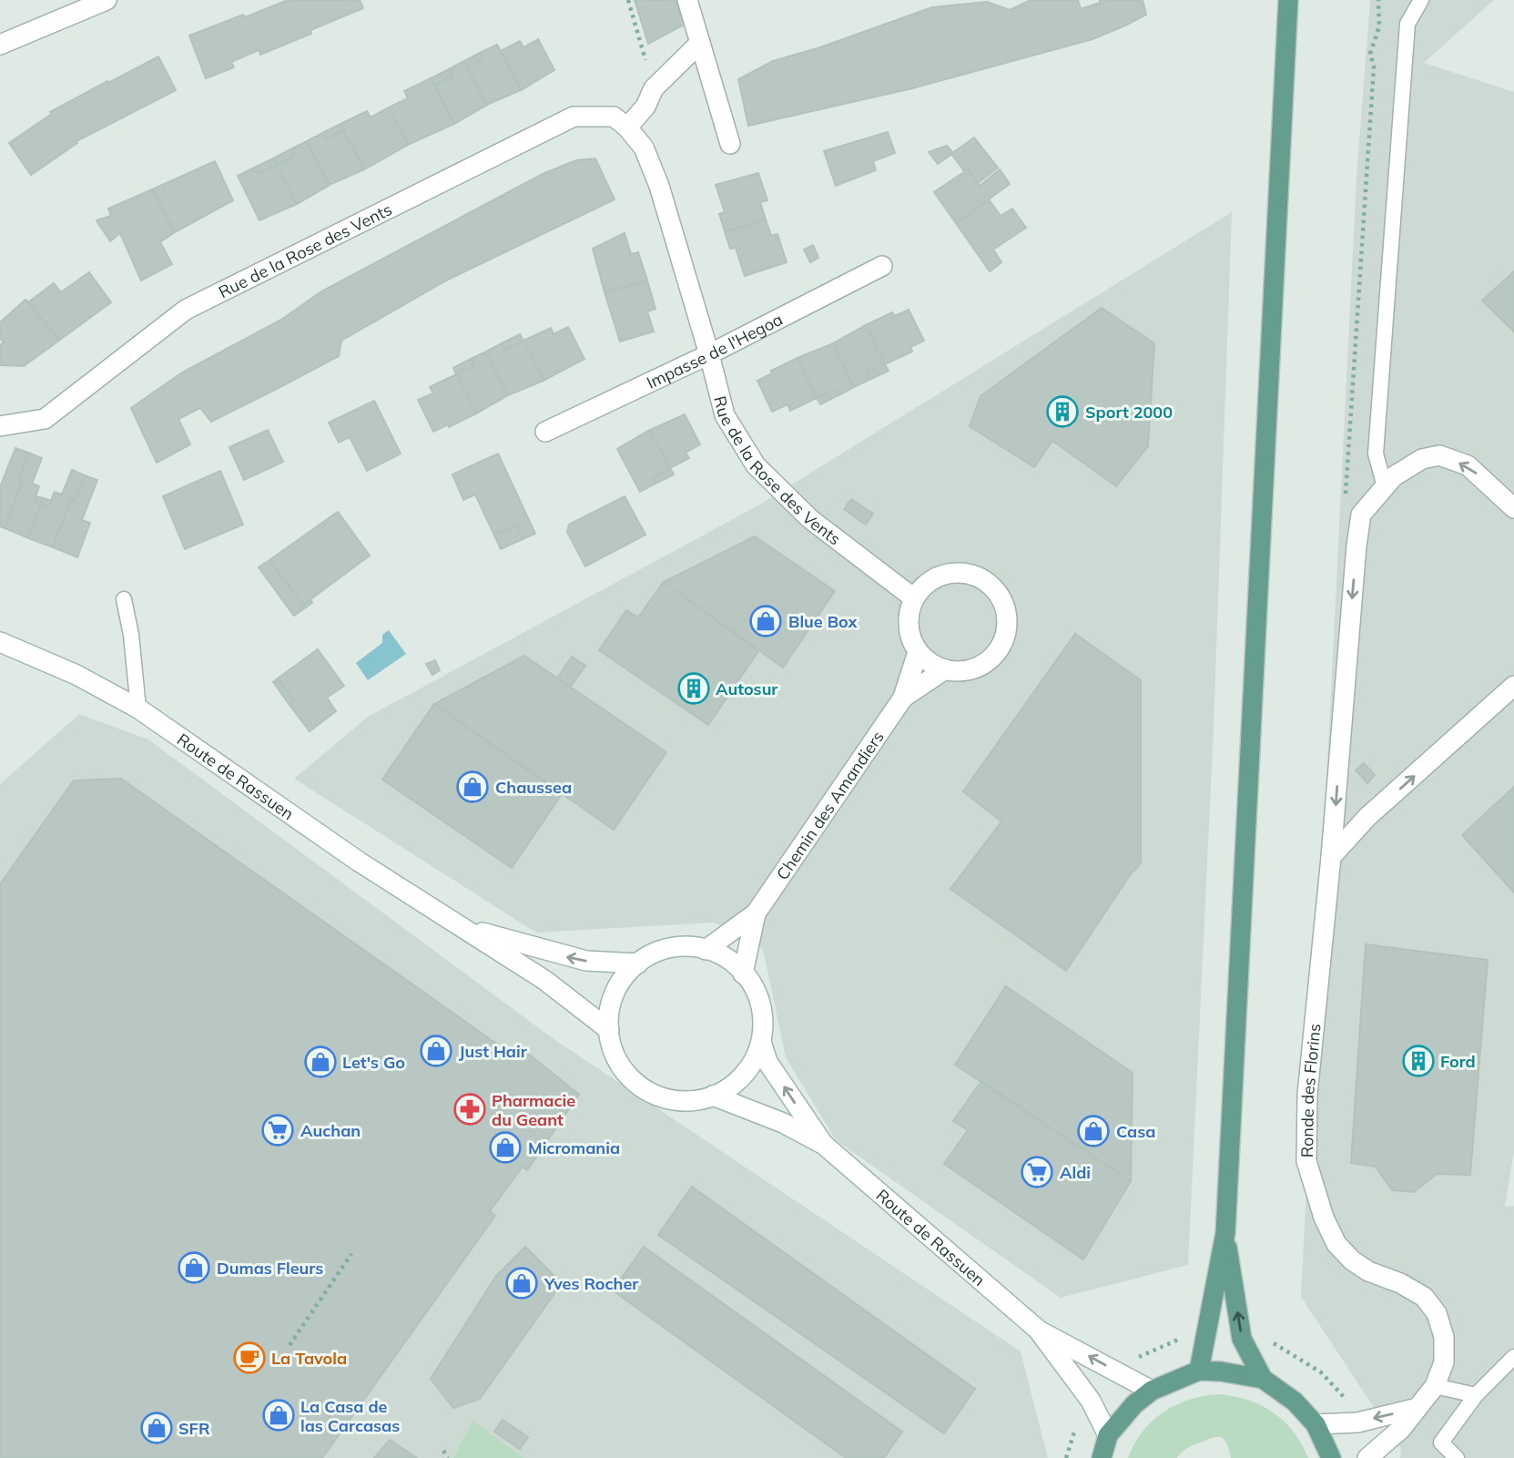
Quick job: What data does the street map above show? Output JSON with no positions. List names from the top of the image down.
{
  "streets": {
    "street": [
      "Rue de la Rose des Vents",
      "Impasse de l'Hegoa",
      "Route de Rassuen",
      "Chemin des Amandiers",
      "Ronde des Florins"
    ]
  },
  "crossings": [
    ["Rue de la Rose des Vents", "Impasse de l'Hegoa"],
    ["Rue de la Rose des Vents", "Chemin des Amandiers"],
    ["Route de Rassuen", "Chemin des Amandiers"]
  ],
  "places": {
    "building": ["Sport 2000", "Autosur", "Ford"],
    "shop": [
      "Blue Box",
      "Chaussea",
      "Just Hair",
      "Let's Go",
      "Casa",
      "Micromania",
      "Dumas Fleurs",
      "Yves Rocher",
      "La Casa de las Carcasas",
      "SFR"
    ],
    "pharmacy": ["Pharmacie du Geant"],
    "supermarket": ["Auchan", "Aldi"],
    "cafe": ["La Tavola"]
  }
}
